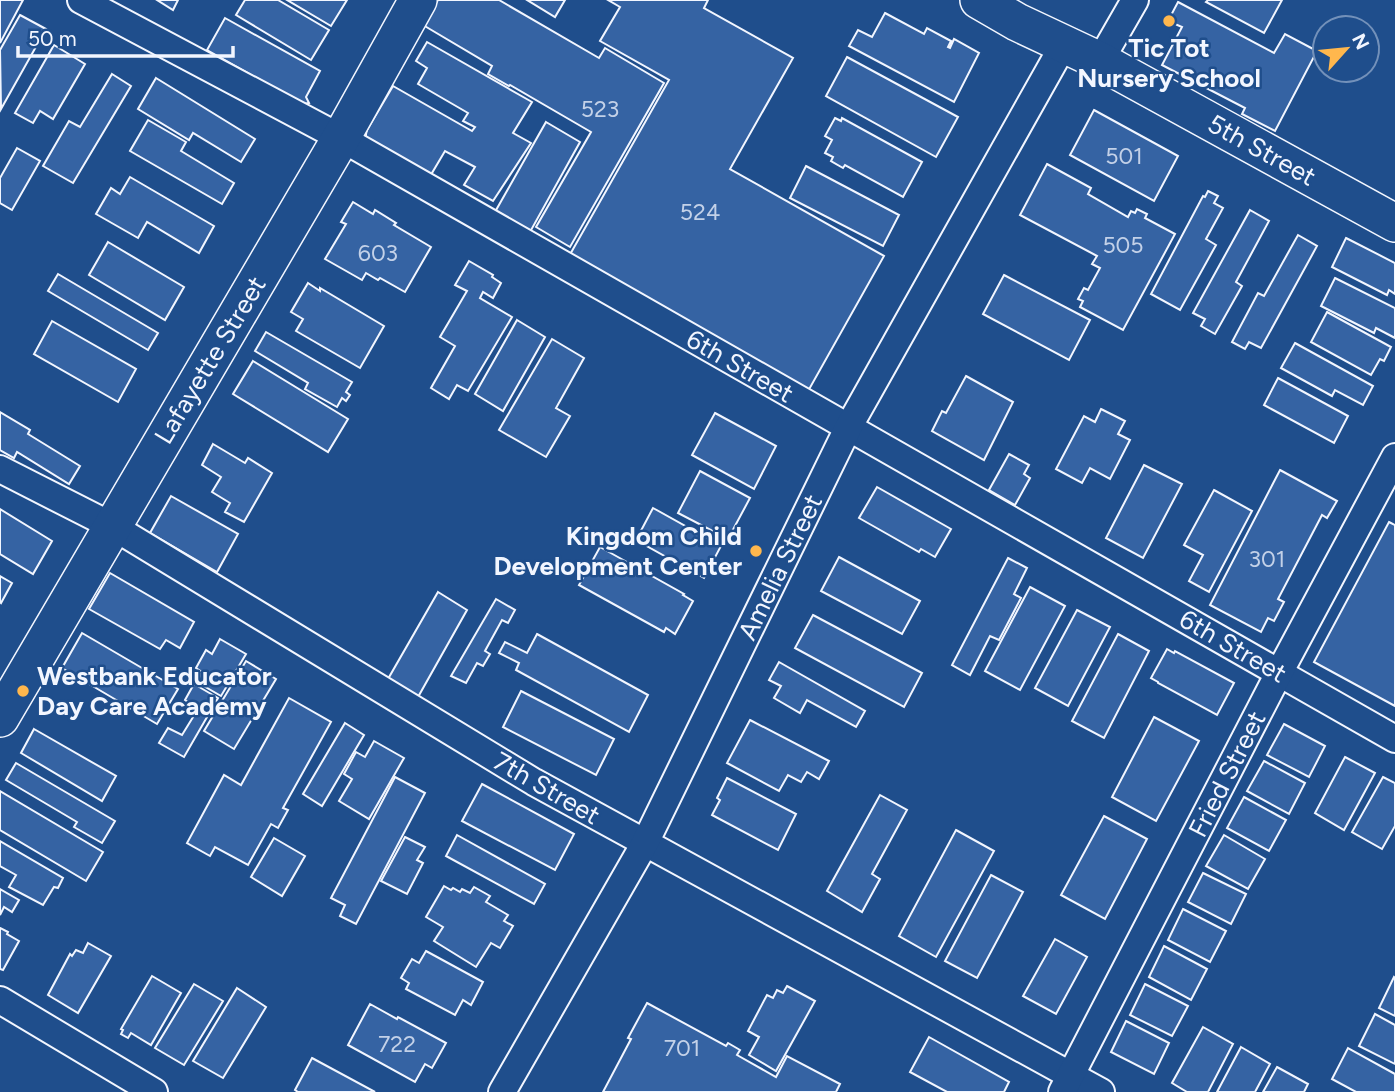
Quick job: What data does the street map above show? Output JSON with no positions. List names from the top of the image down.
{
  "streets": {
    "main road": ["5th Street", "Lafayette Street"],
    "street": [
      "6th Street",
      "Amelia Street",
      "Fried Street",
      "7th Street"
    ]
  },
  "crossings": [
    ["5th Street", "Amelia Street"],
    ["Lafayette Street", "6th Street"],
    ["Lafayette Street", "7th Street"],
    ["6th Street", "Amelia Street"],
    ["6th Street", "Fried Street"],
    ["Amelia Street", "7th Street"],
    ["Fried Street", "7th Street"]
  ],
  "places": ["Tic Tot Nursery School", "Kingdom Child Development Center", "Westbank Educator Day Care Academy"],
  "house_numbers": [
    "523",
    "501",
    "524",
    "505",
    "603",
    "301",
    "722",
    "701"
  ],
  "scale_bar": "50 m",
  "north": "top right"
}
